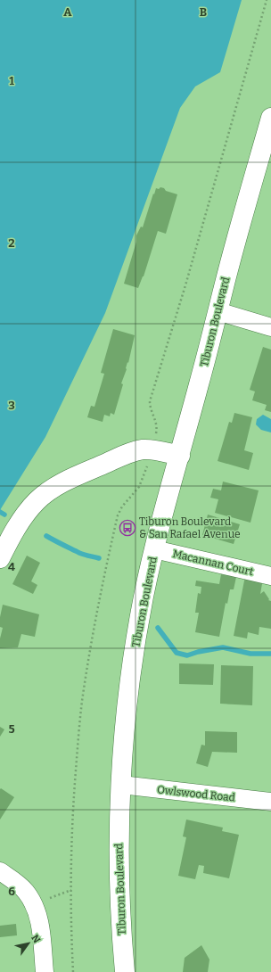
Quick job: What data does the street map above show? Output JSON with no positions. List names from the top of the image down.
{
  "streets": {
    "main road": ["Tiburon Boulevard"],
    "street": ["Macannan Court", "Owlswood Road"]
  },
  "crossings": [
    ["Tiburon Boulevard", "Macannan Court"],
    ["Tiburon Boulevard", "Owlswood Road"]
  ],
  "places": {
    "bus stop": ["Tiburon Boulevard & San Rafael Avenue"]
  },
  "north": "top right",
  "grid": {
    "columns": ["A", "B"],
    "rows": [
      "1",
      "2",
      "3",
      "4",
      "5",
      "6"
    ]
  }
}
